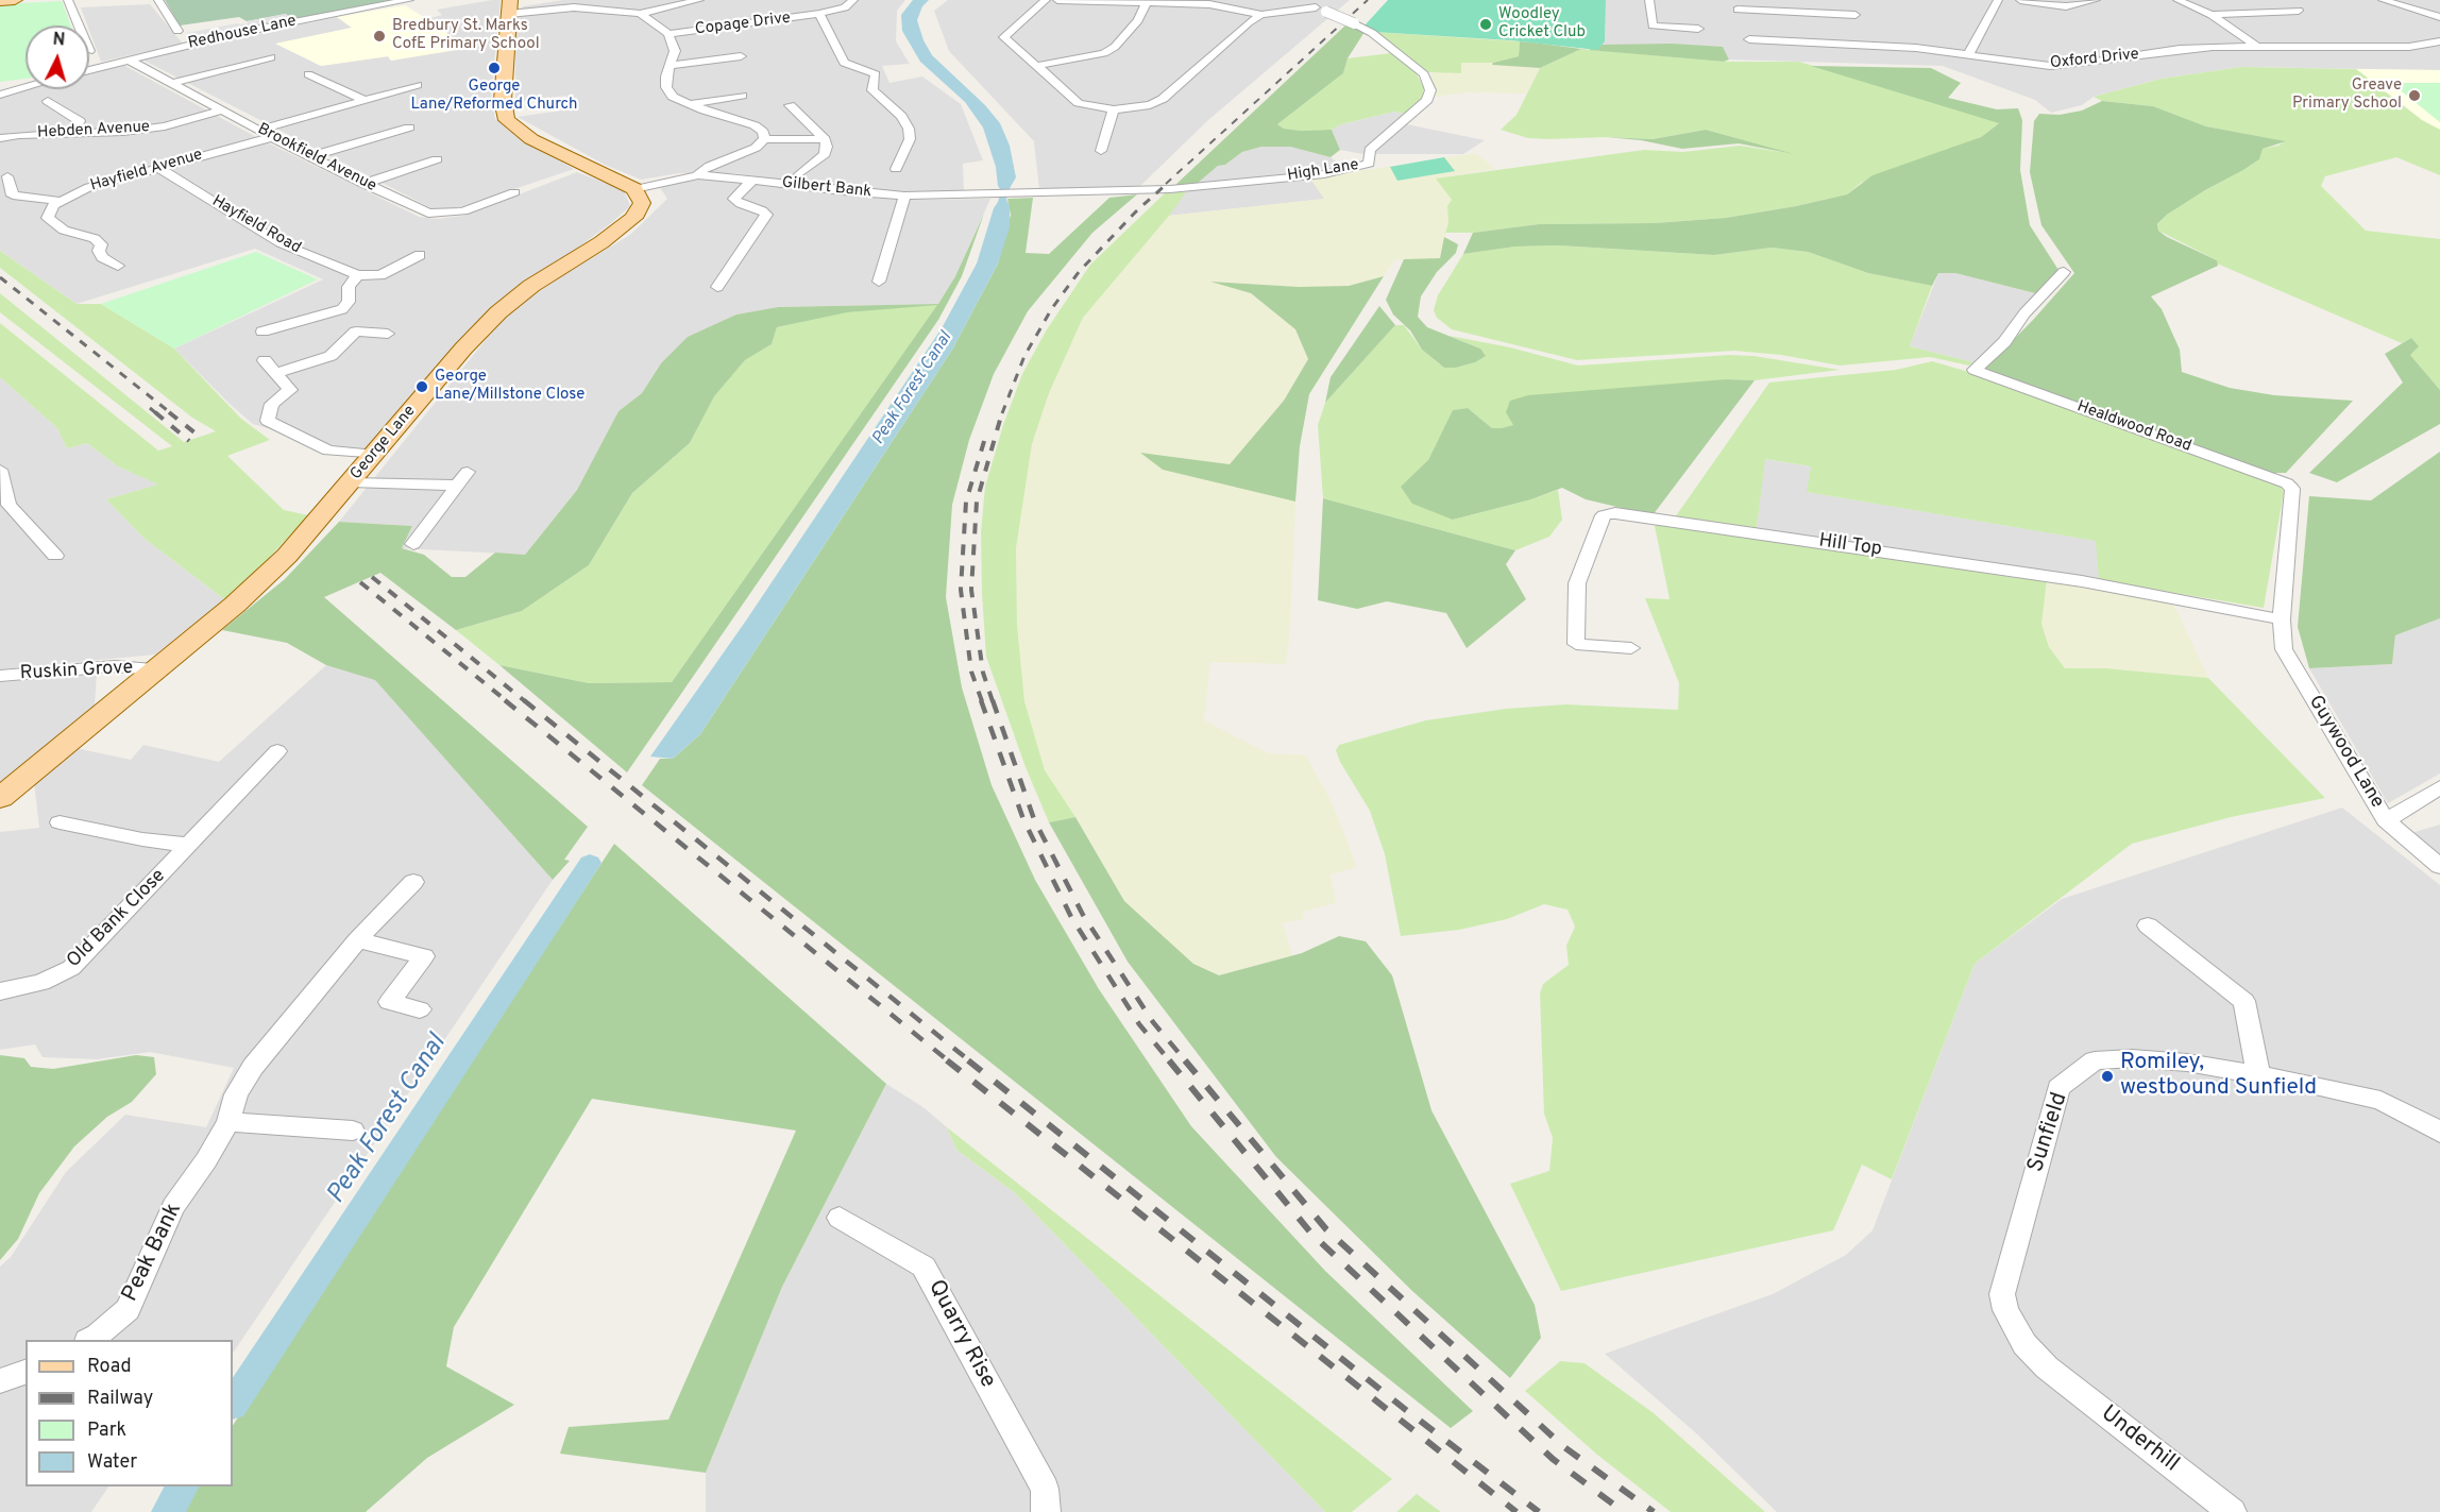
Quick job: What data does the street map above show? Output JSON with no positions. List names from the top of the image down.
{
  "streets": {
    "main road": ["George Lane"],
    "street": [
      "Copage Drive",
      "Redhouse Lane",
      "Oxford Drive",
      "Hebden Avenue",
      "Brookfield Avenue",
      "Hayfield Avenue",
      "High Lane",
      "Gilbert Bank",
      "Hayfield Road",
      "Healdwood Road",
      "Hill Top",
      "Ruskin Grove",
      "Guywood Lane",
      "Old Bank Close",
      "Sunfield",
      "Peak Bank",
      "Quarry Rise",
      "Underhill"
    ]
  },
  "crossings": [
    ["Redhouse Lane", "Brookfield Avenue"],
    ["Hebden Avenue", "Brookfield Avenue"],
    ["Brookfield Avenue", "Hayfield Avenue"],
    ["Hayfield Avenue", "Hayfield Road"],
    ["High Lane", "Gilbert Bank"],
    ["Gilbert Bank", "George Lane"],
    ["Healdwood Road", "Hill Top"],
    ["Healdwood Road", "Guywood Lane"],
    ["George Lane", "Ruskin Grove"],
    ["Hill Top", "Guywood Lane"],
    ["Sunfield", "Underhill"]
  ],
  "water": ["Peak Forest Canal"],
  "places": [
    "Woodley Cricket Club",
    "Bredbury St. Marks CofE Primary School",
    "George Lane/Reformed Church",
    "Greave Primary School",
    "George Lane/Millstone Close",
    "Romiley, westbound Sunfield"
  ],
  "legend": [
    "Road",
    "Railway",
    "Park",
    "Water"
  ],
  "north": "top"
}
